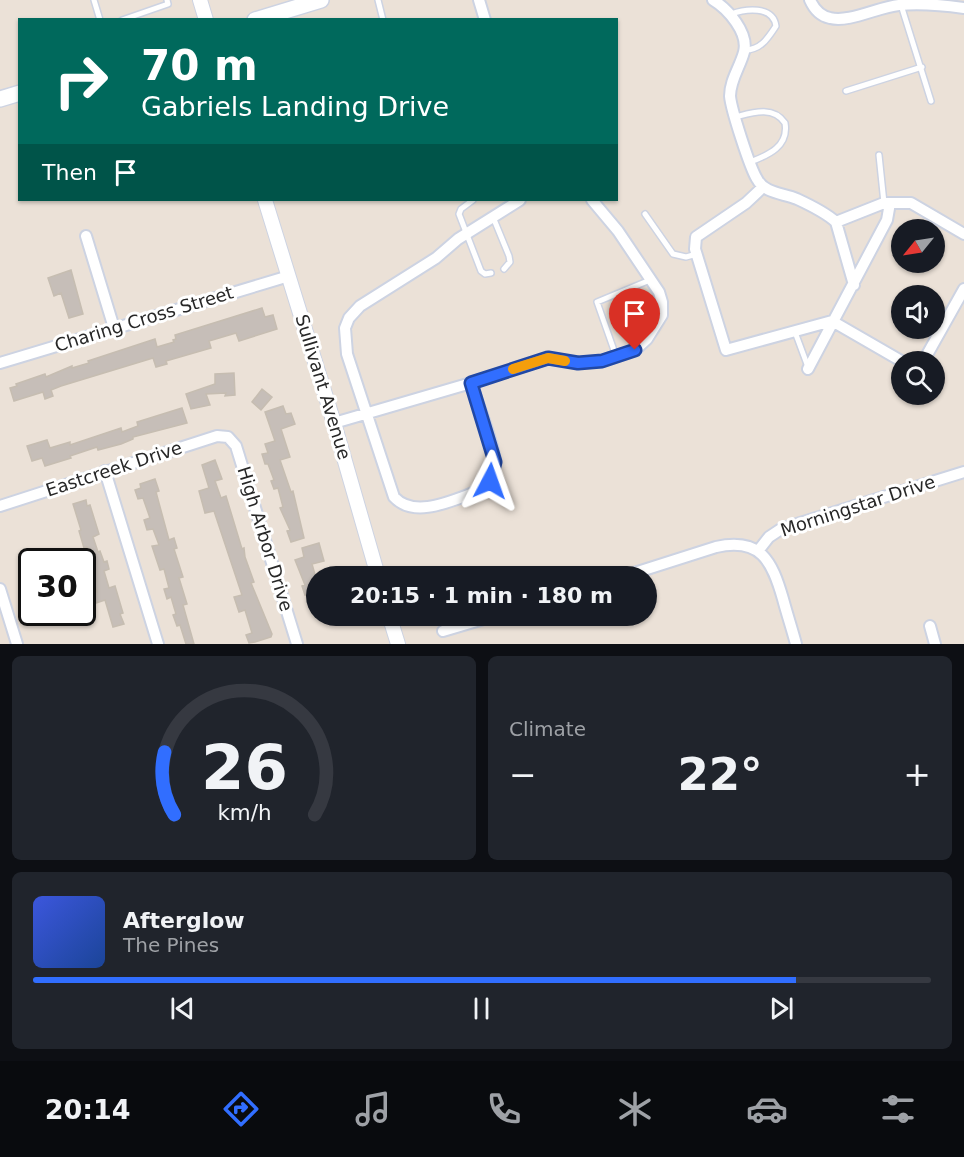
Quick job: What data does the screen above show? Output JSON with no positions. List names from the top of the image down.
{
  "streets": {
    "street": [
      "Charing Cross Street",
      "Sullivant Avenue",
      "Eastcreek Drive",
      "Morningstar Drive",
      "High Arbor Drive"
    ]
  },
  "crossings": [
    ["Charing Cross Street", "Sullivant Avenue"],
    ["Eastcreek Drive", "High Arbor Drive"]
  ],
  "north": "bottom left",
  "page": {
    "turn": ["70 m", "Gabriels Landing Drive"],
    "then": "Then",
    "limit": "30",
    "trip": "20:15 · 1 min · 180 m",
    "tile": "Climate",
    "heat": ["−", "22°", "+"],
    "song": ["Afterglow", "The Pines"],
    "tabs": "20:14",
    "gauge": ["26", "km/h"]
  }
}
